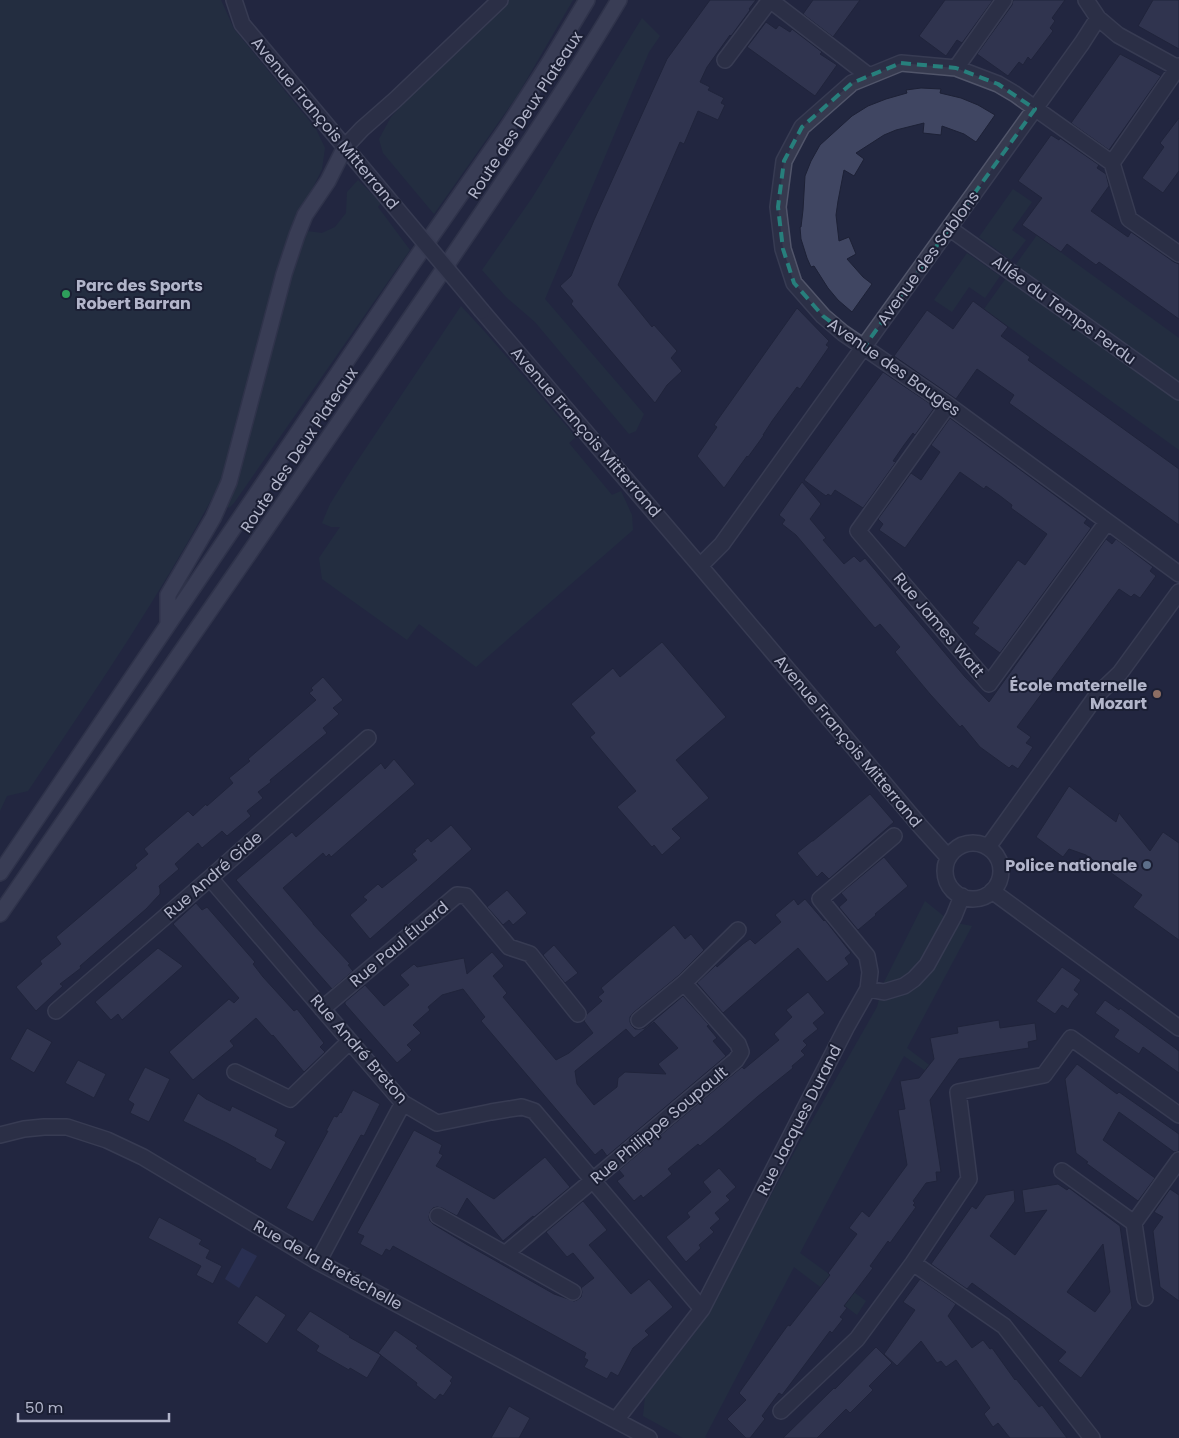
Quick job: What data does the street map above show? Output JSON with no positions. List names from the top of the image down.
{
  "streets": {
    "main road": ["Route des Deux Plateaux"],
    "street": [
      "Avenue François Mitterrand",
      "Avenue des Sablons",
      "Allée du Temps Perdu",
      "Avenue des Bauges",
      "Rue James Watt",
      "Rue André Gide",
      "Rue Paul Éluard",
      "Rue André Breton",
      "Rue Jacques Durand",
      "Rue Philippe Soupault",
      "Rue de la Bretéchelle"
    ]
  },
  "crossings": [
    ["Avenue François Mitterrand", "Avenue des Sablons"],
    ["Avenue des Sablons", "Allée du Temps Perdu"],
    ["Avenue des Sablons", "Avenue des Bauges"],
    ["Avenue des Bauges", "Rue James Watt"],
    ["Rue André Gide", "Rue André Breton"],
    ["Rue Paul Éluard", "Rue André Breton"],
    ["Rue André Breton", "Rue Jacques Durand"],
    ["Rue André Breton", "Rue Philippe Soupault"],
    ["Rue Jacques Durand", "Rue de la Bretéchelle"]
  ],
  "places": ["Parc des Sports Robert Barran", "École maternelle Mozart", "Police nationale"],
  "scale_bar": "50 m"
}
